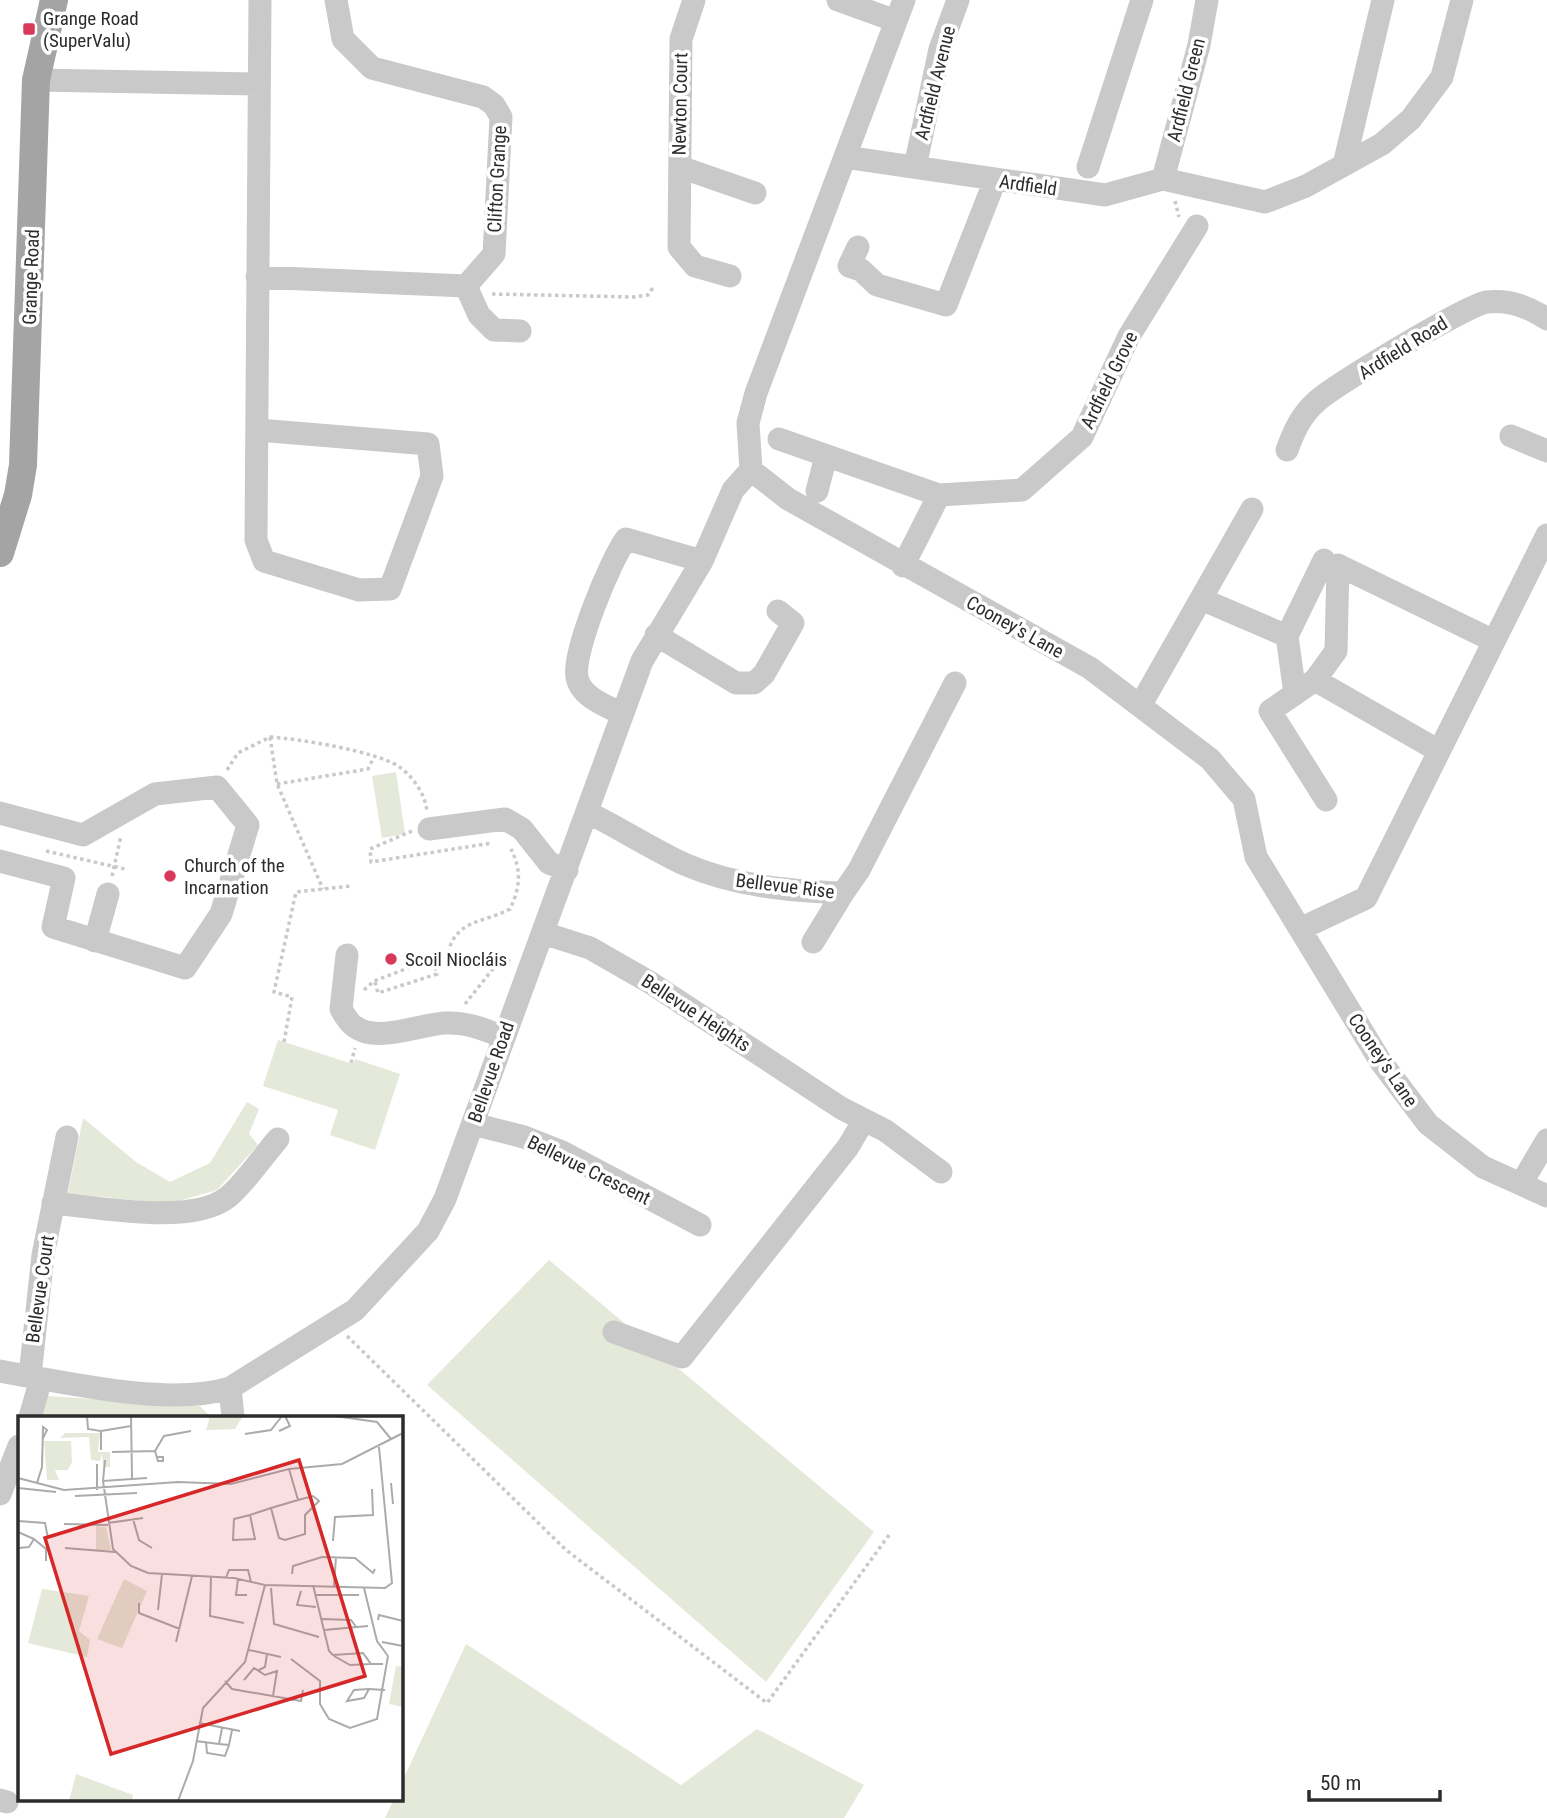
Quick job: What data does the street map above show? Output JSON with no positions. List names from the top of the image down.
{
  "streets": {
    "main road": ["Grange Road"],
    "street": [
      "Ardfield Avenue",
      "Ardfield Green",
      "Newton Court",
      "Clifton Grange",
      "Ardfield",
      "Ardfield Road",
      "Ardfield Grove",
      "Cooney's Lane",
      "Bellevue Rise",
      "Bellevue Heights",
      "Bellevue Road",
      "Bellevue Crescent",
      "Bellevue Court"
    ]
  },
  "crossings": [
    ["Ardfield Avenue", "Ardfield"],
    ["Ardfield Green", "Ardfield"],
    ["Cooney's Lane", "Bellevue Road"],
    ["Bellevue Rise", "Bellevue Road"],
    ["Bellevue Heights", "Bellevue Road"],
    ["Bellevue Road", "Bellevue Crescent"],
    ["Bellevue Road", "Bellevue Court"]
  ],
  "places": {
    "transit": ["Grange Road (SuperValu)"],
    "other": ["Church of the Incarnation", "Scoil Niocláis"]
  },
  "scale_bar": "50 m"
}
